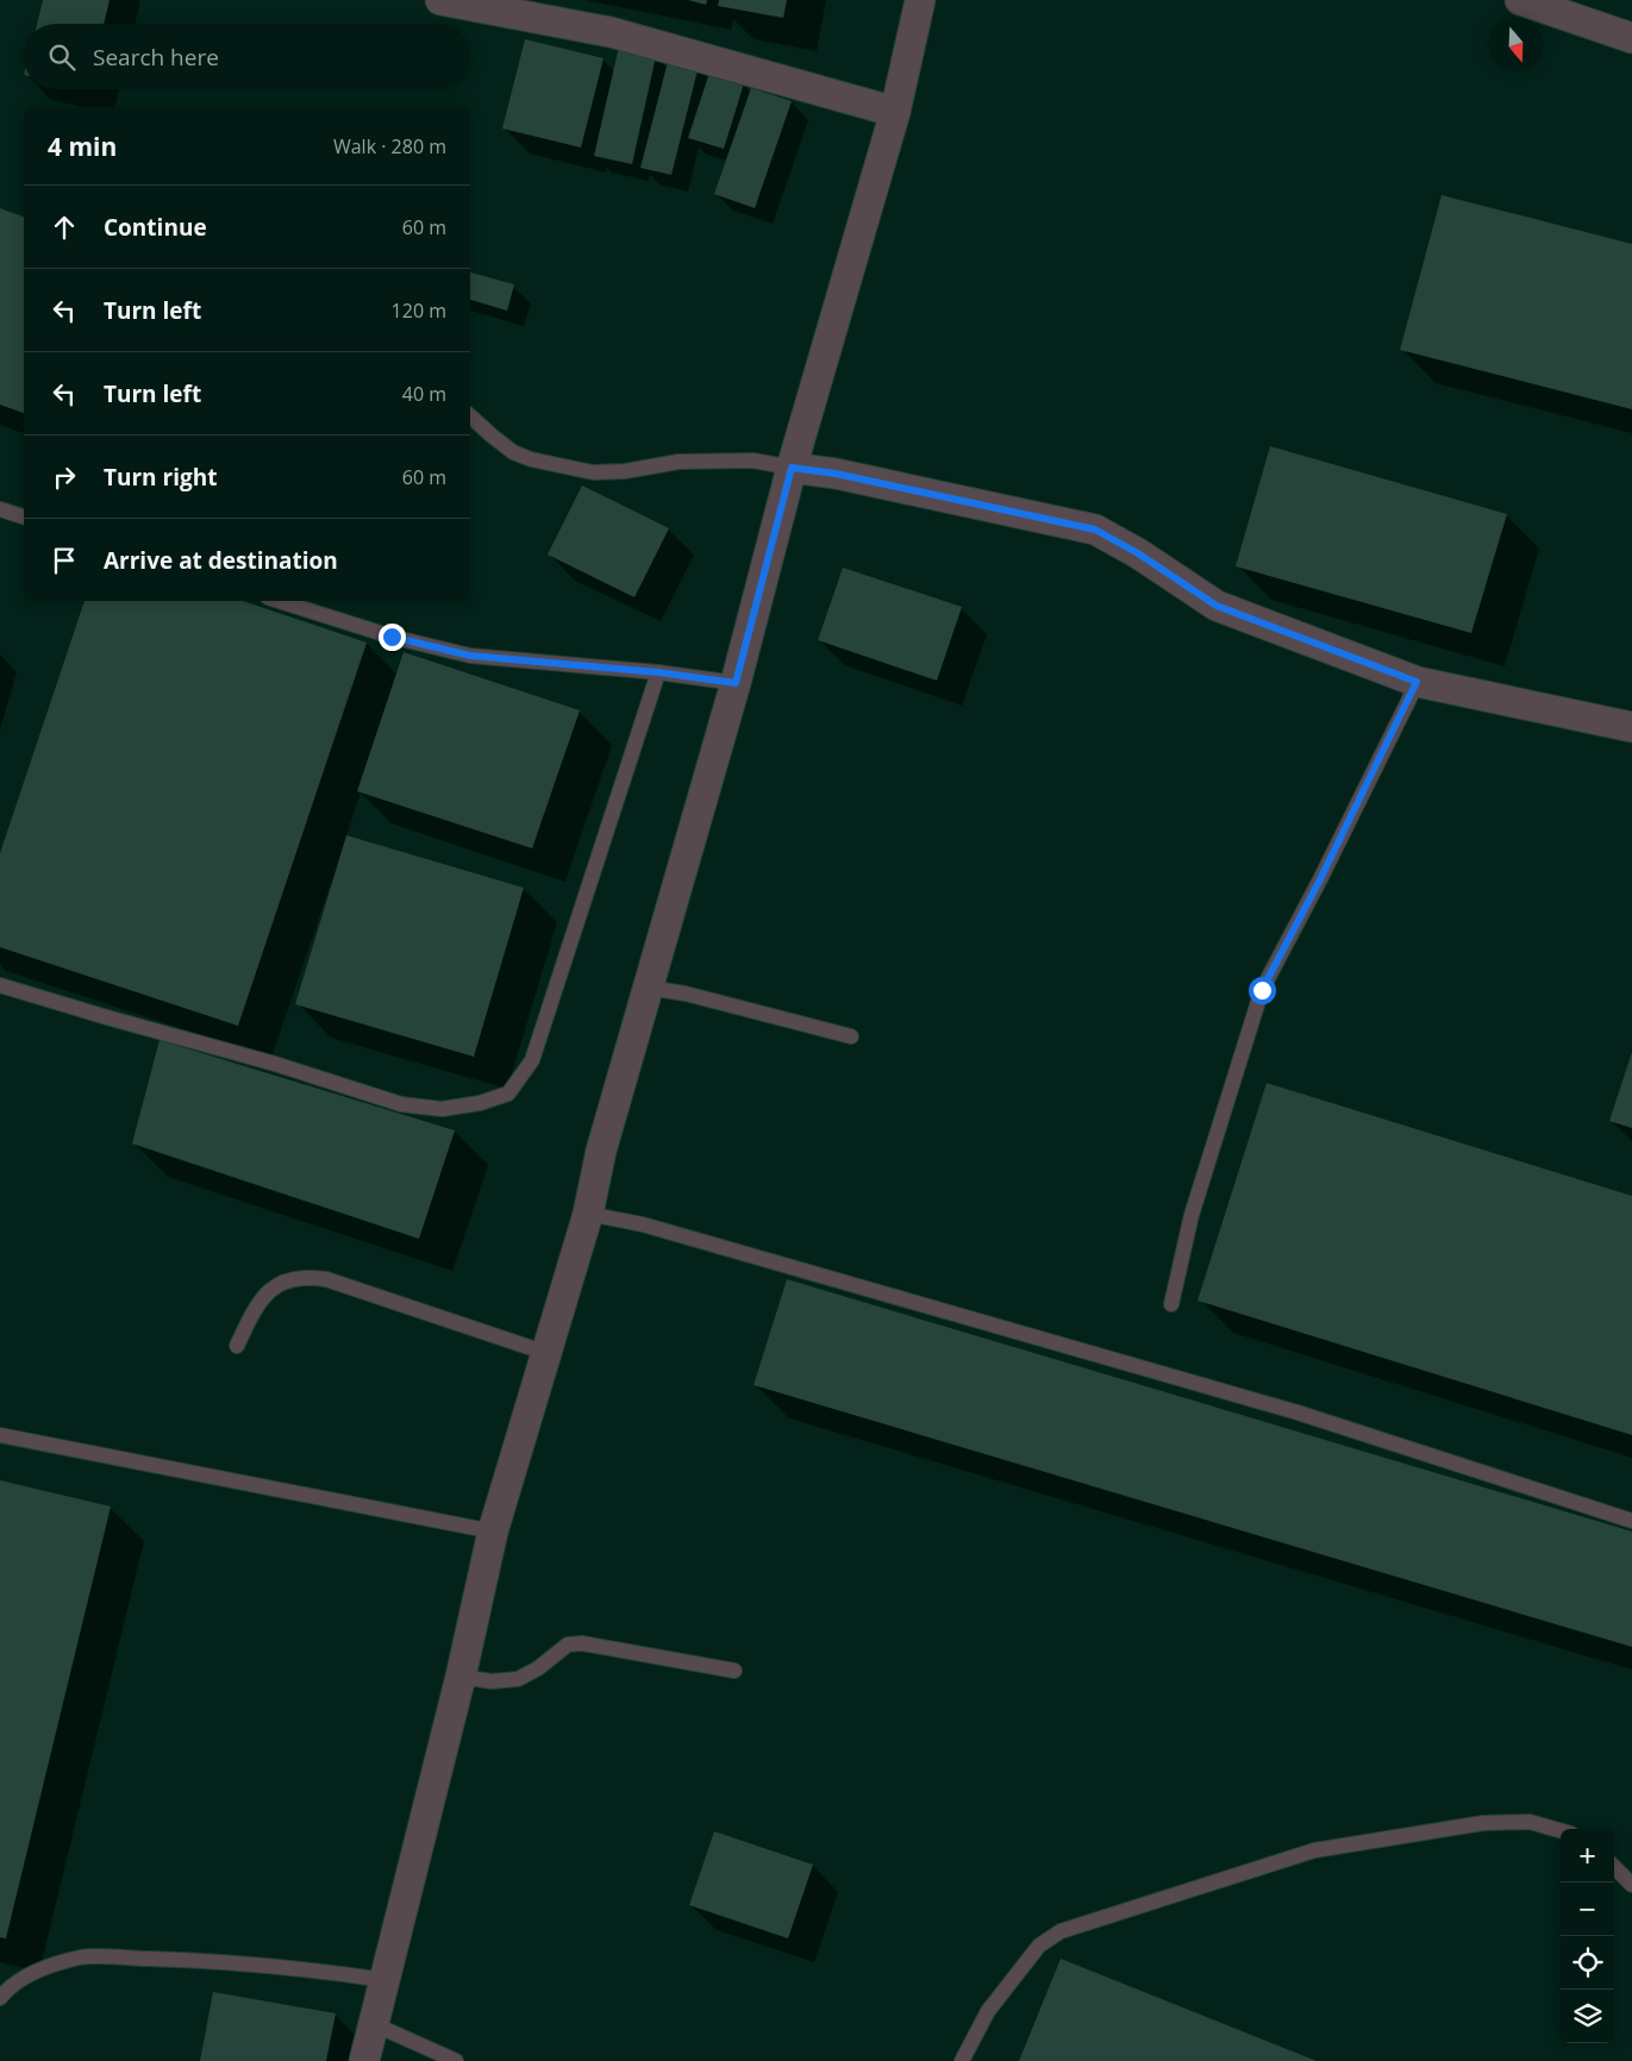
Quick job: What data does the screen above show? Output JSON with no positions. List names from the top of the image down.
{
  "north": "bottom",
  "page": {
    "search": "Search here",
    "heading": ["4 min", "Walk · 280 m"],
    "list": [
      ["Continue", "60 m"],
      ["Turn left", "120 m"],
      ["Turn left", "40 m"],
      ["Turn right", "60 m"],
      "Arrive at destination"
    ],
    "map_buttons": ["+", "−"]
  }
}
